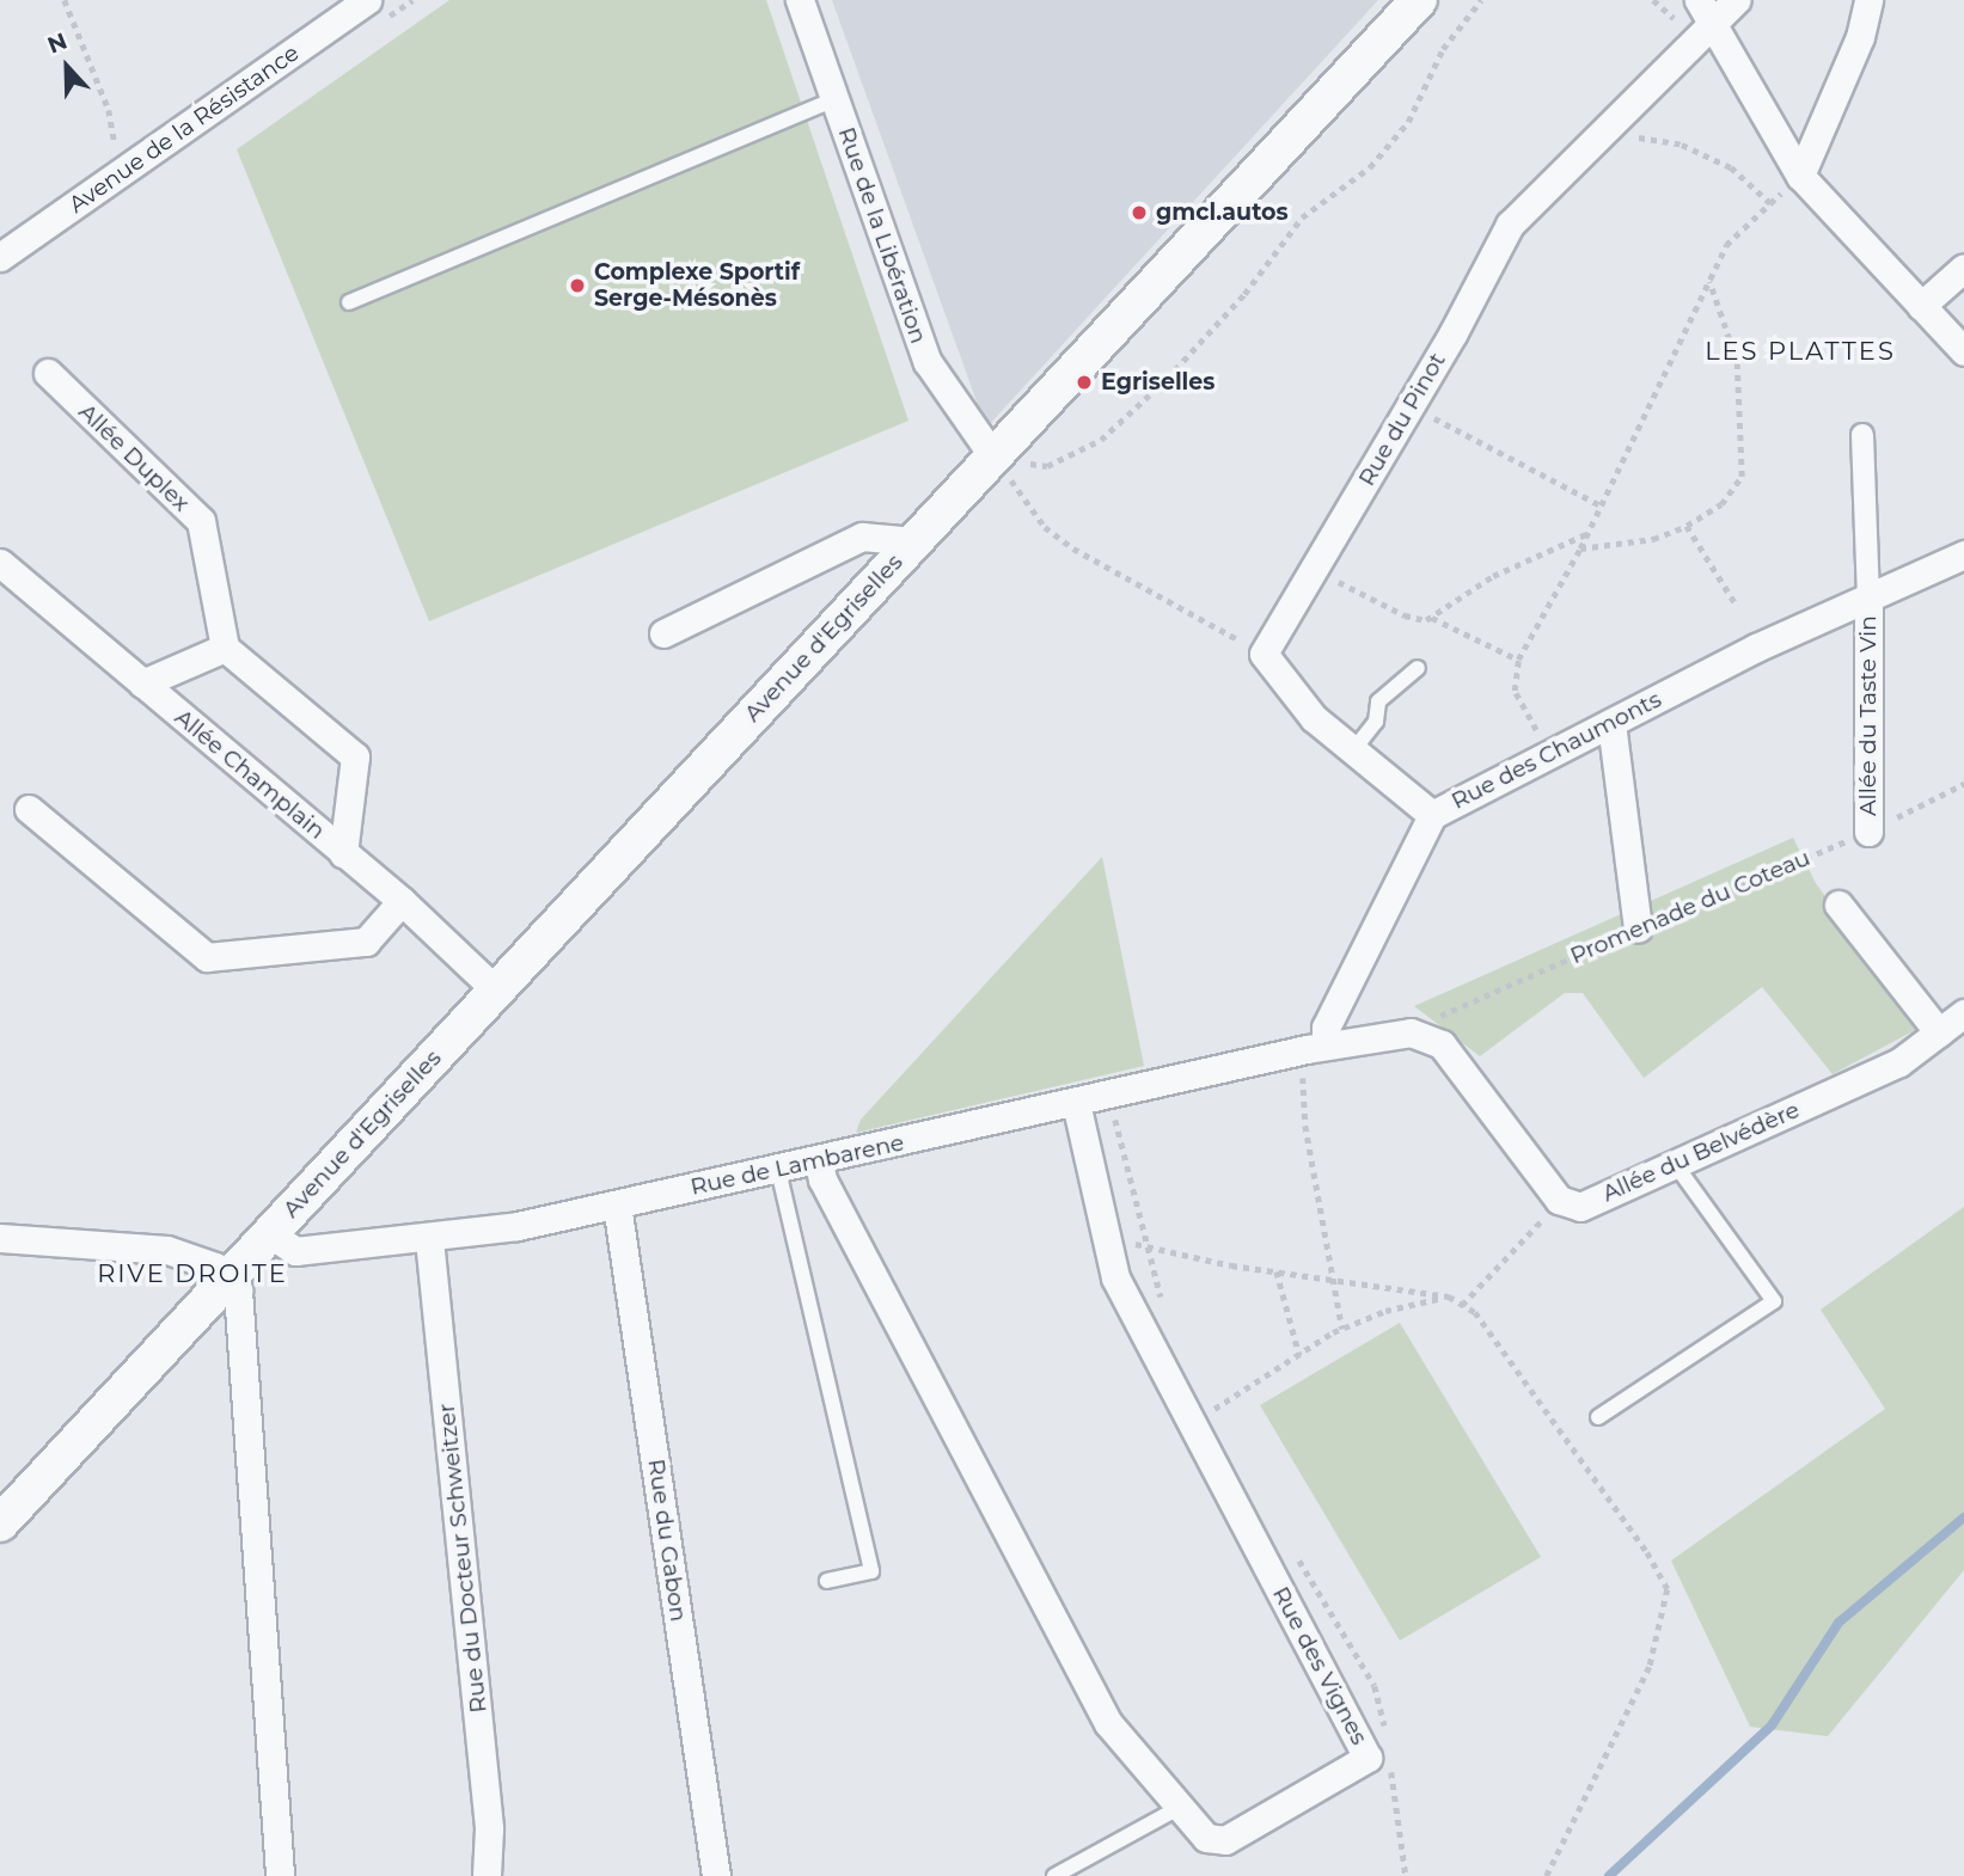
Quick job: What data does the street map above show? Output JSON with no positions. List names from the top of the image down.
{
  "streets": {
    "street": [
      "Avenue de la Résistance",
      "Rue de la Libération",
      "Rue du Pinot",
      "Allée Duplex",
      "Avenue d'Egriselles",
      "Allée du Taste Vin",
      "Rue des Chaumonts",
      "Allée Champlain",
      "Allée du Belvédère",
      "Rue de Lambarene",
      "Rue du Gabon",
      "Rue du Docteur Schweitzer",
      "Rue des Vignes"
    ],
    "path": ["Promenade du Coteau"]
  },
  "crossings": [
    ["Rue de la Libération", "Avenue d'Egriselles"],
    ["Avenue d'Egriselles", "Allée Champlain"],
    ["Avenue d'Egriselles", "Rue de Lambarene"],
    ["Allée du Taste Vin", "Rue des Chaumonts"],
    ["Allée du Taste Vin", "Promenade du Coteau"],
    ["Rue des Chaumonts", "Rue de Lambarene"],
    ["Rue de Lambarene", "Rue du Gabon"],
    ["Rue de Lambarene", "Rue du Docteur Schweitzer"],
    ["Rue de Lambarene", "Rue des Vignes"]
  ],
  "districts": ["LES PLATTES", "RIVE DROITE"],
  "places": ["gmcl.autos", "Complexe Sportif Serge-Mésonès", "Egriselles"],
  "north": "top"
}
